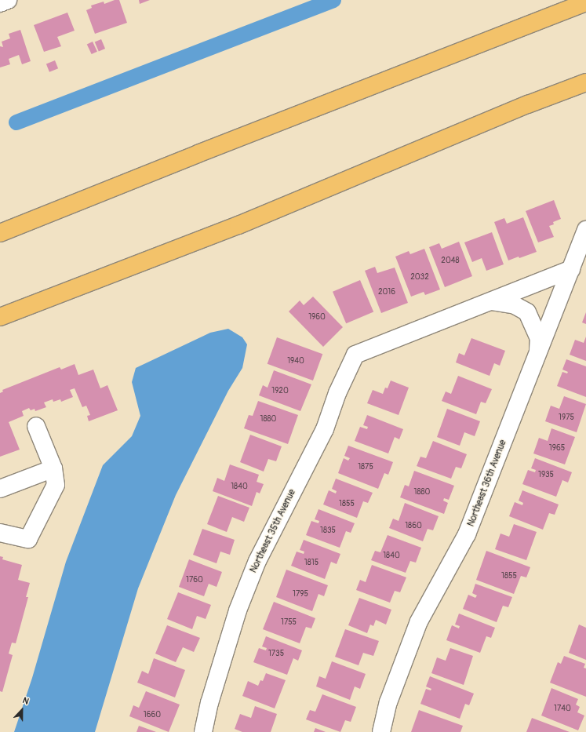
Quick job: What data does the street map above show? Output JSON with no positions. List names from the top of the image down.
{
  "streets": {
    "street": ["Northeast 36th Avenue", "Northeast 35th Avenue"]
  },
  "house_numbers": [
    "2048",
    "2032",
    "2016",
    "1960",
    "1940",
    "1920",
    "1975",
    "1880",
    "1965",
    "1875",
    "1935",
    "1840",
    "1880",
    "1855",
    "1860",
    "1835",
    "1840",
    "1815",
    "1855",
    "1760",
    "1795",
    "1755",
    "1735",
    "1740",
    "1660"
  ],
  "north": "top"
}
